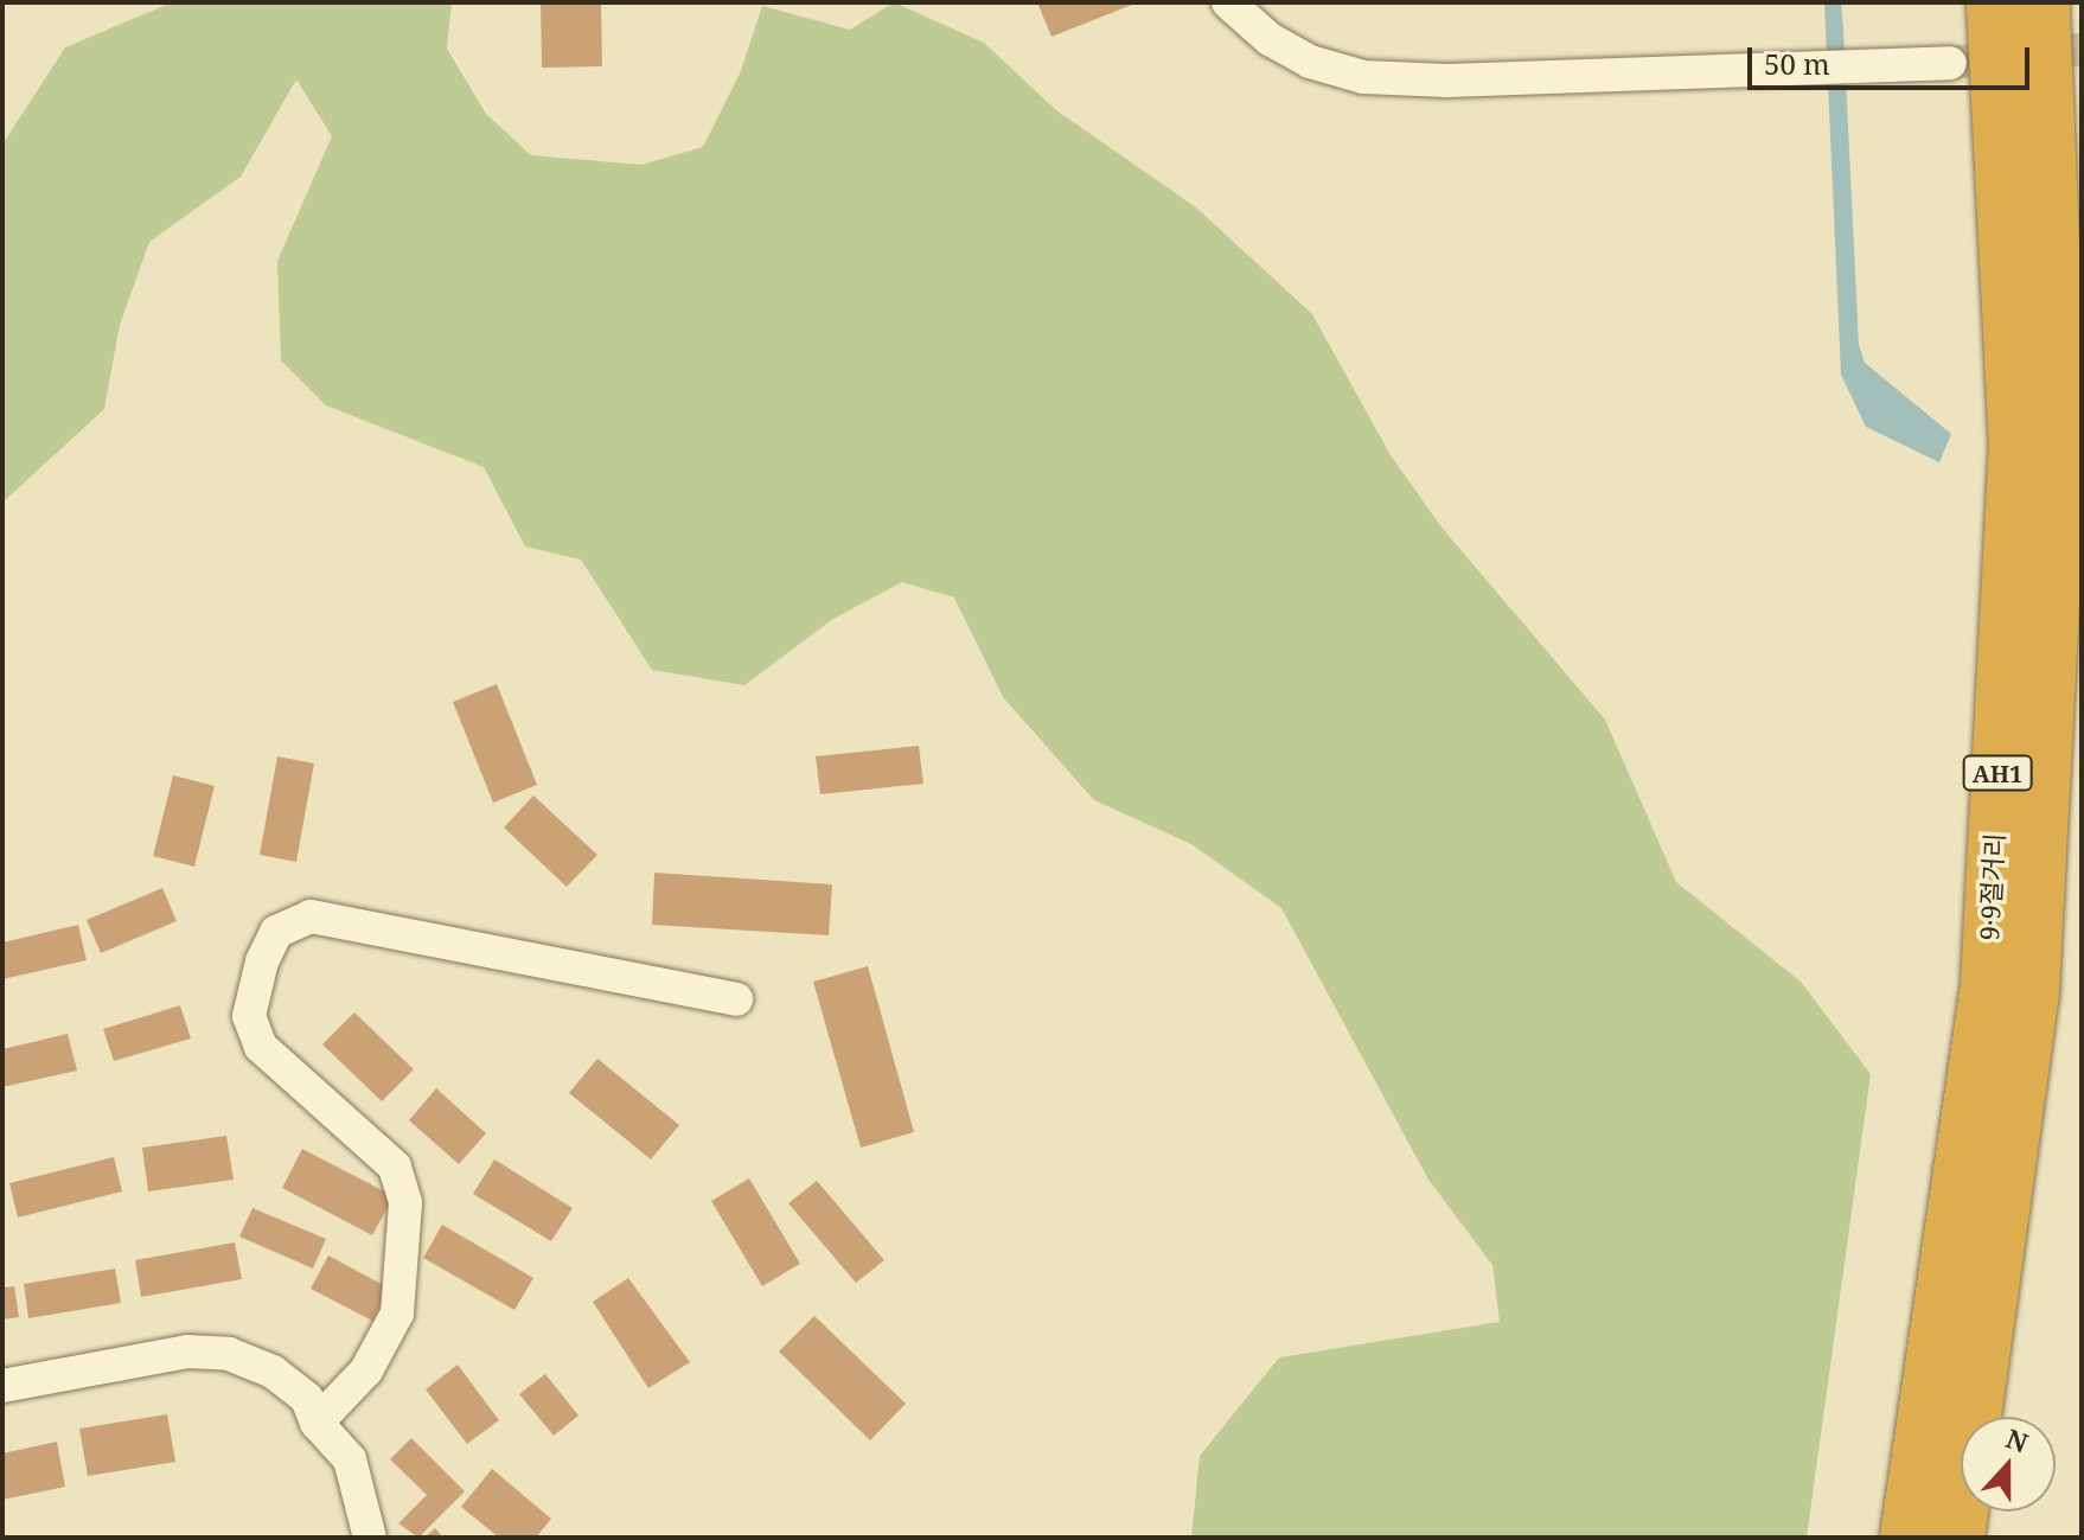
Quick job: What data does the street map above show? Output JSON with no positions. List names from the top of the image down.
{
  "streets": {
    "highway": ["AH1", "9·9절거리"]
  },
  "scale_bar": "50 m",
  "north": "top"
}
